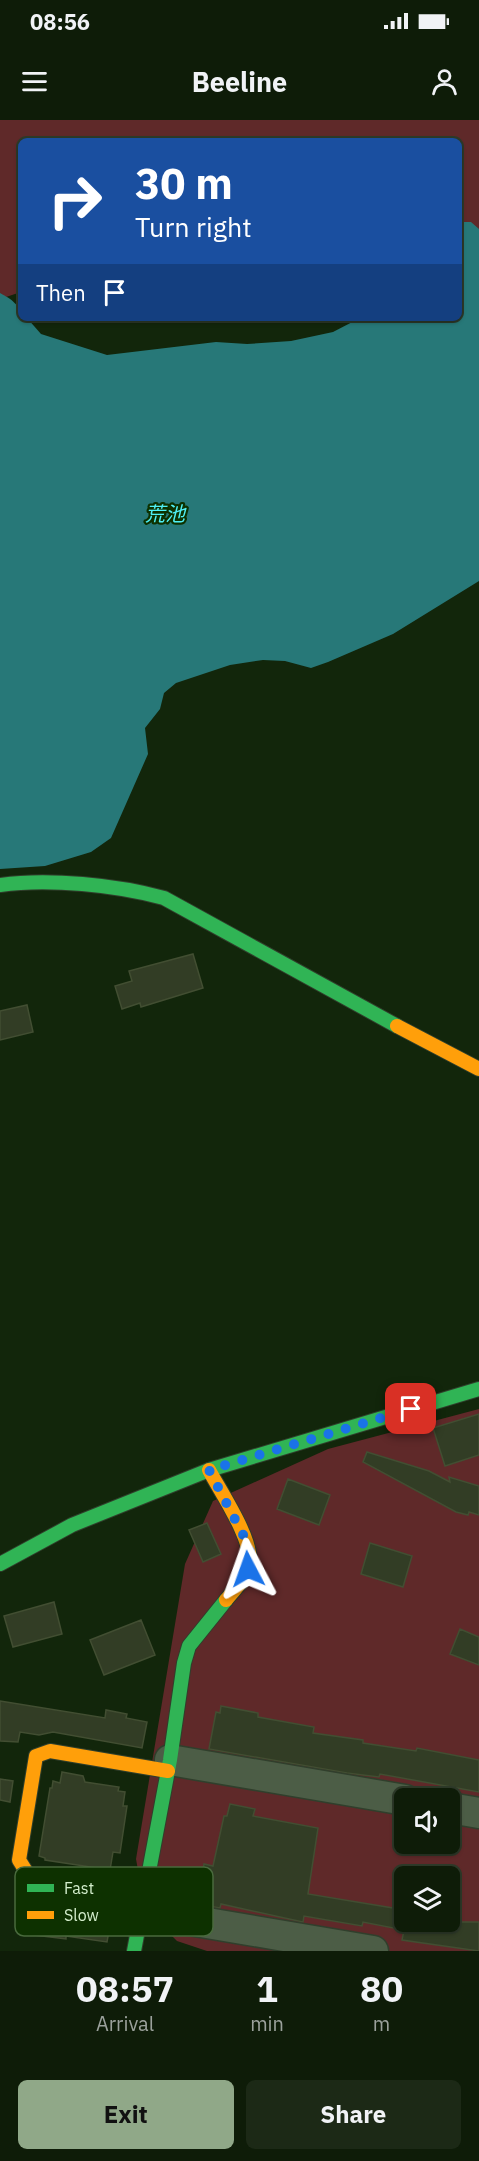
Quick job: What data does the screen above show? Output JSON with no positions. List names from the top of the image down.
{
  "water": ["荒池"],
  "legend": ["Fast", "Slow"],
  "page": {
    "status": "08:56",
    "header": "Beeline",
    "turn": ["30 m", "Turn right"],
    "then": "Then",
    "eta": [
      "08:57",
      "Arrival",
      "1",
      "min",
      "80",
      "m"
    ],
    "buttons": ["Exit", "Share"]
  }
}
